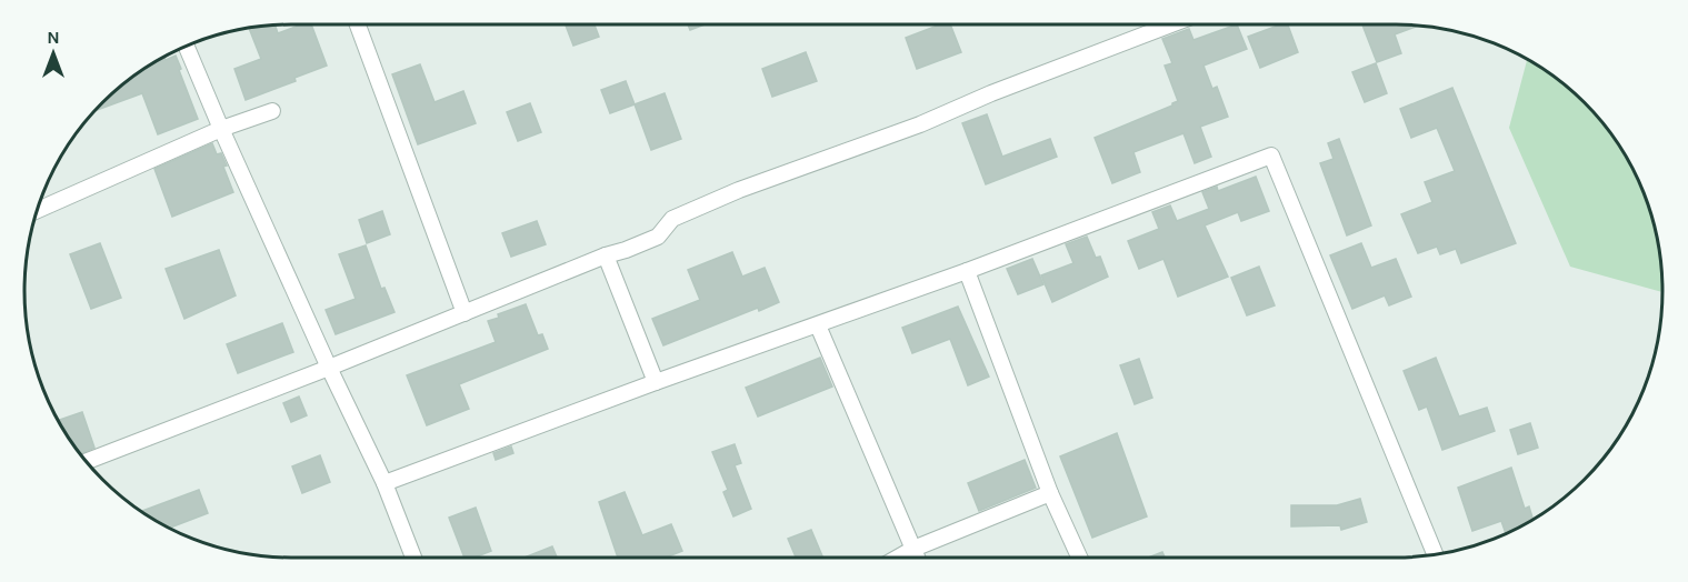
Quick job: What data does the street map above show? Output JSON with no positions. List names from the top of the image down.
{
  "north": "top"
}
